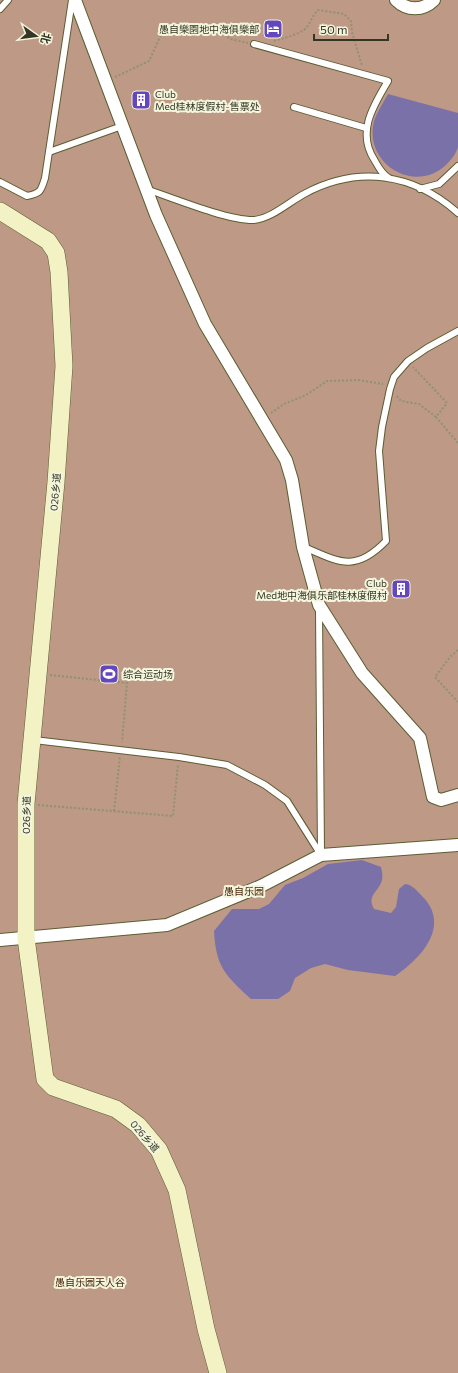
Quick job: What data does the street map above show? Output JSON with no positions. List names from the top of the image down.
{
  "streets": {
    "street": ["026乡道"]
  },
  "parks": ["愚自乐园", "愚自乐园天人谷"],
  "places": {
    "hotel": ["愚自樂園地中海俱樂部"],
    "building": ["Club Med桂林度假村-售票处", "Club Med地中海俱乐部桂林度假村"],
    "sports": ["综合运动场"]
  },
  "scale_bar": "50 m",
  "north": "right"
}
